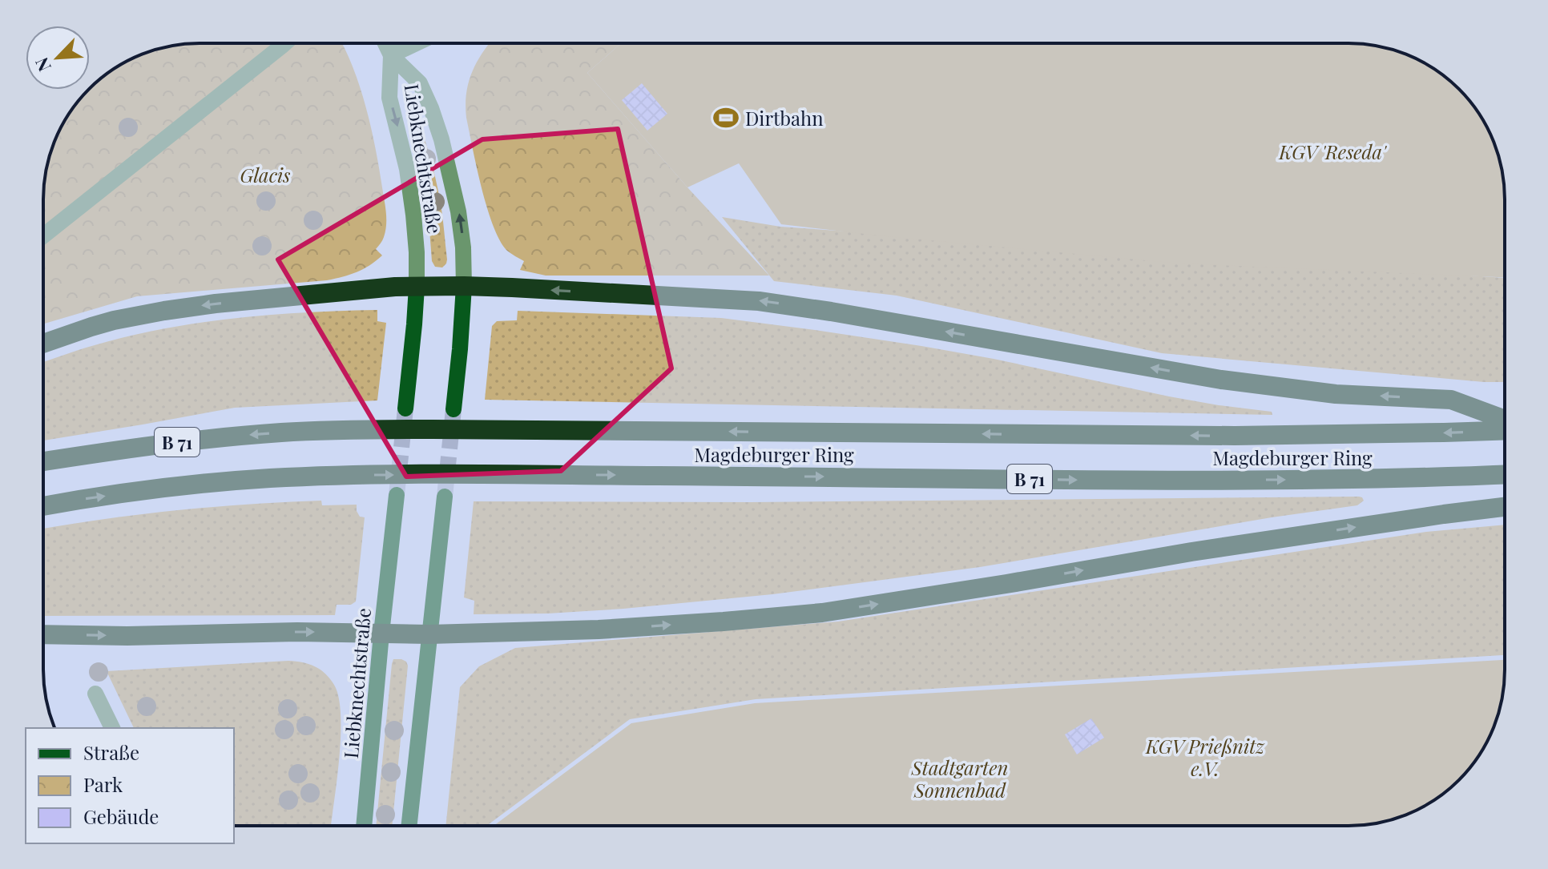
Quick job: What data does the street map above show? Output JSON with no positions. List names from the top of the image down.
{
  "streets": {
    "highway": ["B 71", "Magdeburger Ring"],
    "main road": ["Liebknechtstraße"]
  },
  "parks": [
    "KGV 'Reseda'",
    "Glacis",
    "KGV Prießnitz e.V.",
    "Stadtgarten Sonnenbad"
  ],
  "places": {
    "sports": ["Dirtbahn"]
  },
  "legend": ["Straße", "Park", "Gebäude"],
  "north": "bottom left"
}
